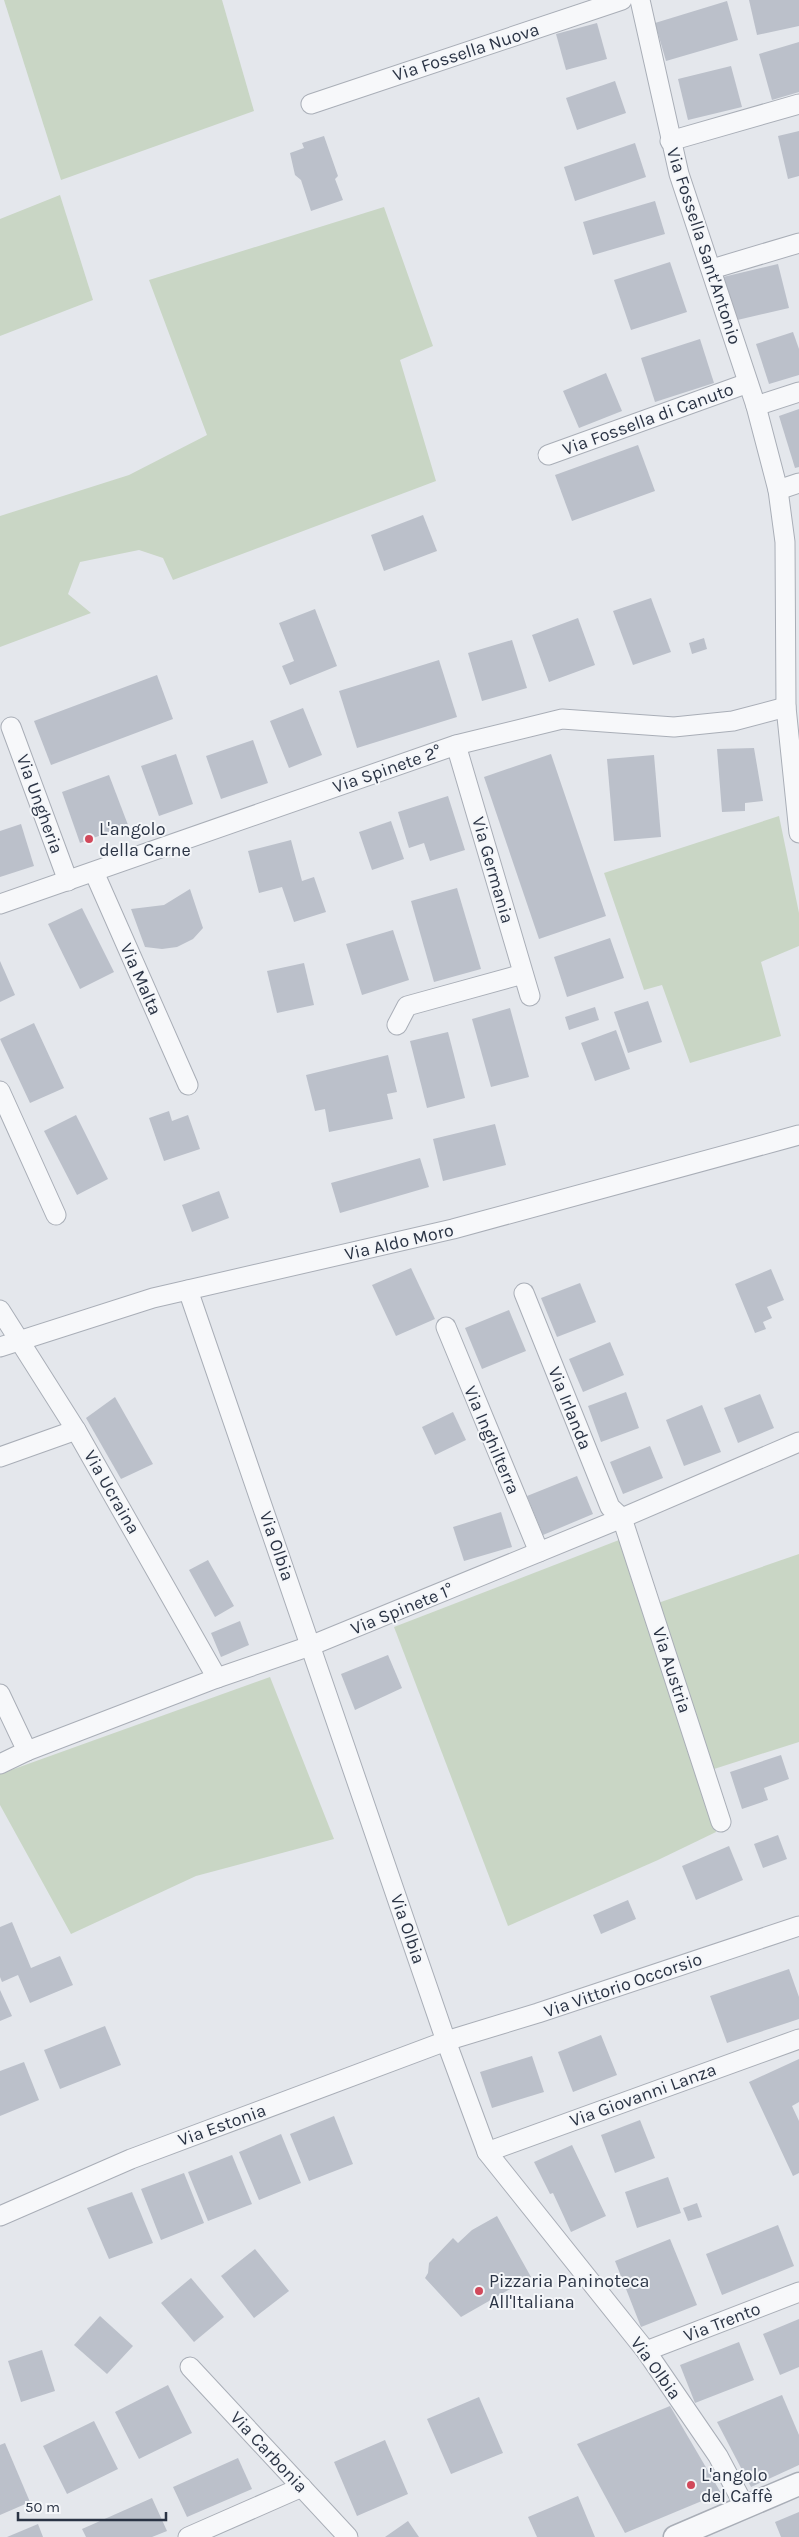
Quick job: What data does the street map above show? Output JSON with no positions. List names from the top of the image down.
{
  "streets": {
    "street": [
      "Via Fossella Nuova",
      "Via Fossella Sant'Antonio",
      "Via Fossella di Canuto",
      "Via Spinete 2°",
      "Via Ungheria",
      "Via Germania",
      "Via Malta",
      "Via Aldo Moro",
      "Via Irlanda",
      "Via Inghilterra",
      "Via Ucraina",
      "Via Olbia",
      "Via Spinete 1°",
      "Via Austria",
      "Via Vittorio Occorsio",
      "Via Giovanni Lanza",
      "Via Estonia",
      "Via Trento",
      "Via Carbonia"
    ]
  },
  "crossings": [
    ["Via Fossella Sant'Antonio", "Via Fossella di Canuto"],
    ["Via Fossella Sant'Antonio", "Via Spinete 2°"],
    ["Via Spinete 2°", "Via Ungheria"],
    ["Via Spinete 2°", "Via Germania"],
    ["Via Spinete 2°", "Via Malta"],
    ["Via Aldo Moro", "Via Ucraina"],
    ["Via Aldo Moro", "Via Olbia"],
    ["Via Irlanda", "Via Spinete 1°"],
    ["Via Irlanda", "Via Austria"],
    ["Via Inghilterra", "Via Spinete 1°"],
    ["Via Ucraina", "Via Spinete 1°"],
    ["Via Olbia", "Via Spinete 1°"],
    ["Via Olbia", "Via Vittorio Occorsio"],
    ["Via Olbia", "Via Giovanni Lanza"],
    ["Via Olbia", "Via Estonia"],
    ["Via Olbia", "Via Trento"],
    ["Via Spinete 1°", "Via Austria"],
    ["Via Vittorio Occorsio", "Via Estonia"]
  ],
  "places": ["L'angolo della Carne", "Pizzaria Paninoteca All'Italiana", "L'angolo del Caffè"],
  "scale_bar": "50 m"
}
